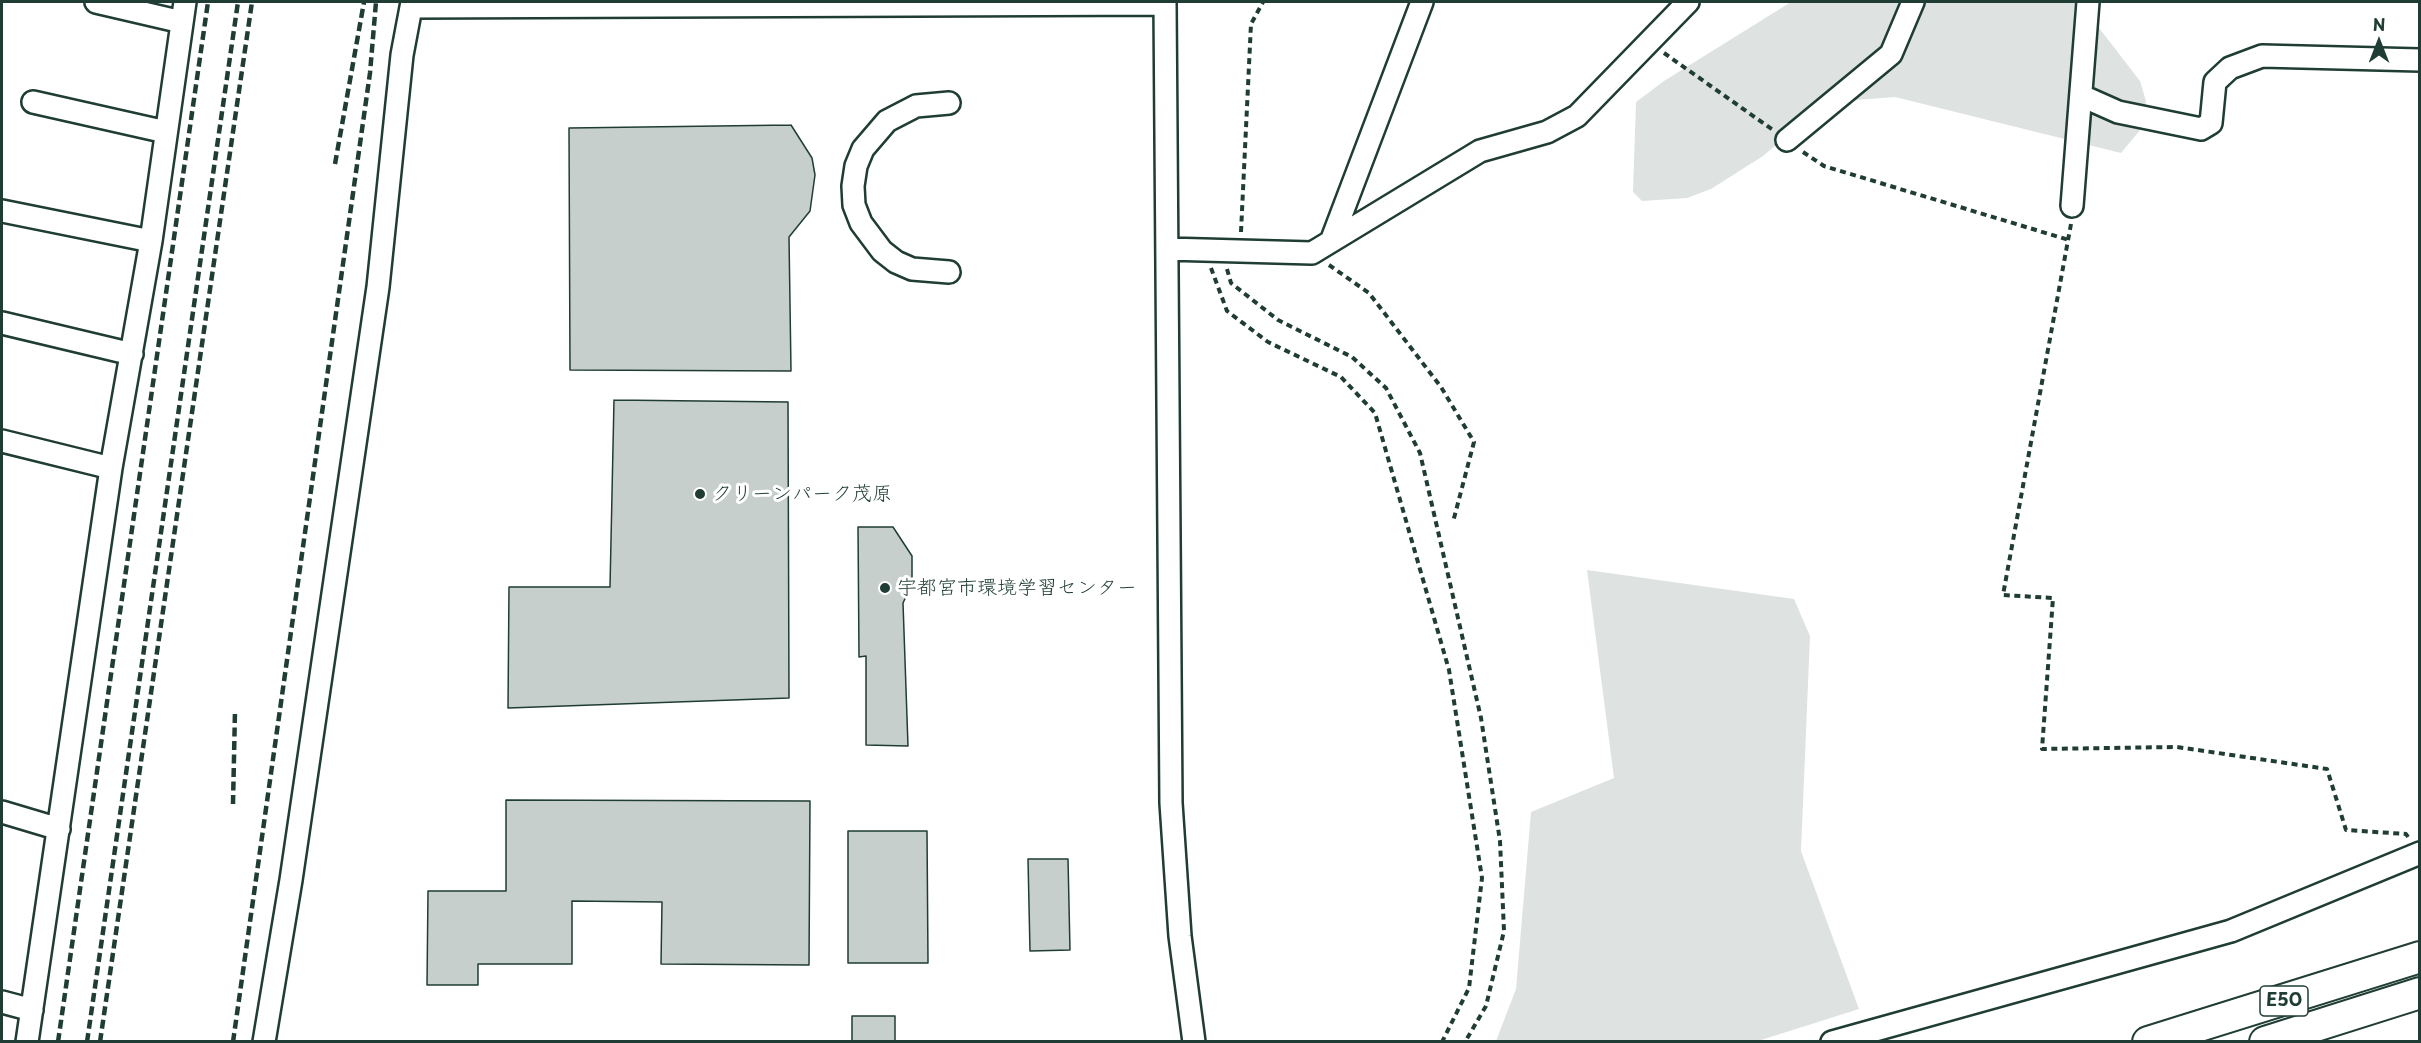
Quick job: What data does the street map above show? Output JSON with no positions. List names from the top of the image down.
{
  "streets": {
    "highway": ["E50"]
  },
  "places": ["クリーンパーク茂原", "宇都宮市環境学習センター"],
  "north": "top"
}
